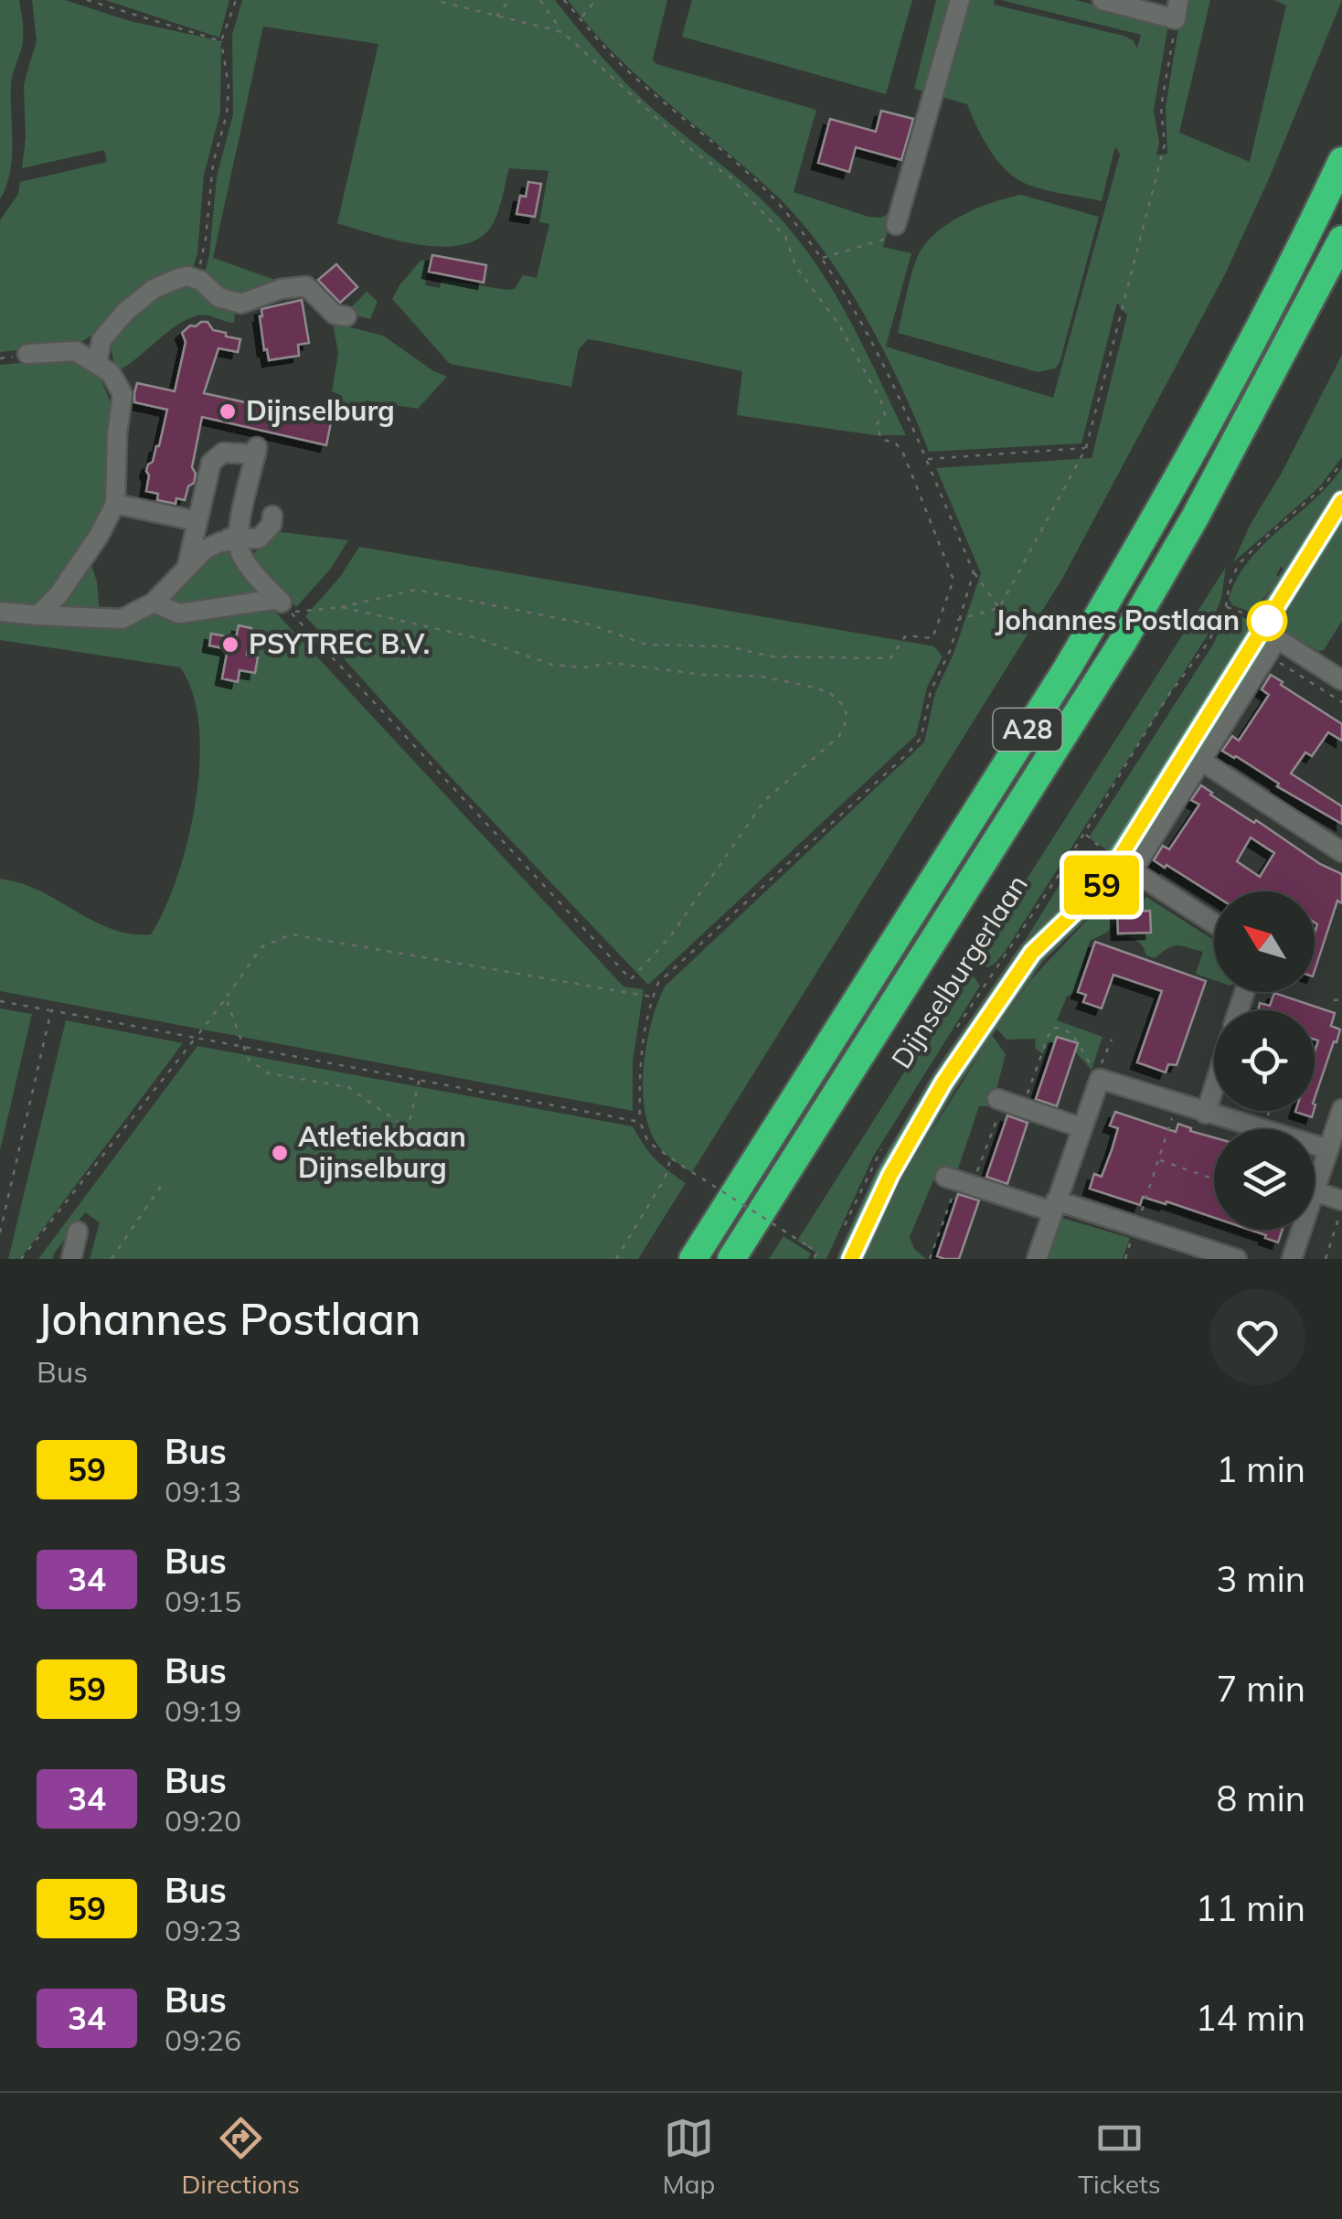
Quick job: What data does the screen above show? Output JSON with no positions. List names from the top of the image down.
{
  "streets": {
    "highway": ["A28"],
    "main road": ["Dijnselburgerlaan"]
  },
  "places": [
    "Dijnselburg",
    "Johannes Postlaan",
    "PSYTREC B.V.",
    "Atletiekbaan Dijnselburg"
  ],
  "lines": ["bus line 59"],
  "north": "top left",
  "page": {
    "on_map": "59",
    "heading": ["Johannes Postlaan", "Bus"],
    "list": [
      {
        "mark": "59",
        "name": "Bus",
        "note": "09:13",
        "value": "1 min"
      },
      {
        "mark": "34",
        "name": "Bus",
        "note": "09:15",
        "value": "3 min"
      },
      {
        "mark": "59",
        "name": "Bus",
        "note": "09:19",
        "value": "7 min"
      },
      {
        "mark": "34",
        "name": "Bus",
        "note": "09:20",
        "value": "8 min"
      },
      {
        "mark": "59",
        "name": "Bus",
        "note": "09:23",
        "value": "11 min"
      },
      {
        "mark": "34",
        "name": "Bus",
        "note": "09:26",
        "value": "14 min"
      }
    ],
    "tabs": ["Directions", "Map", "Tickets"]
  }
}
